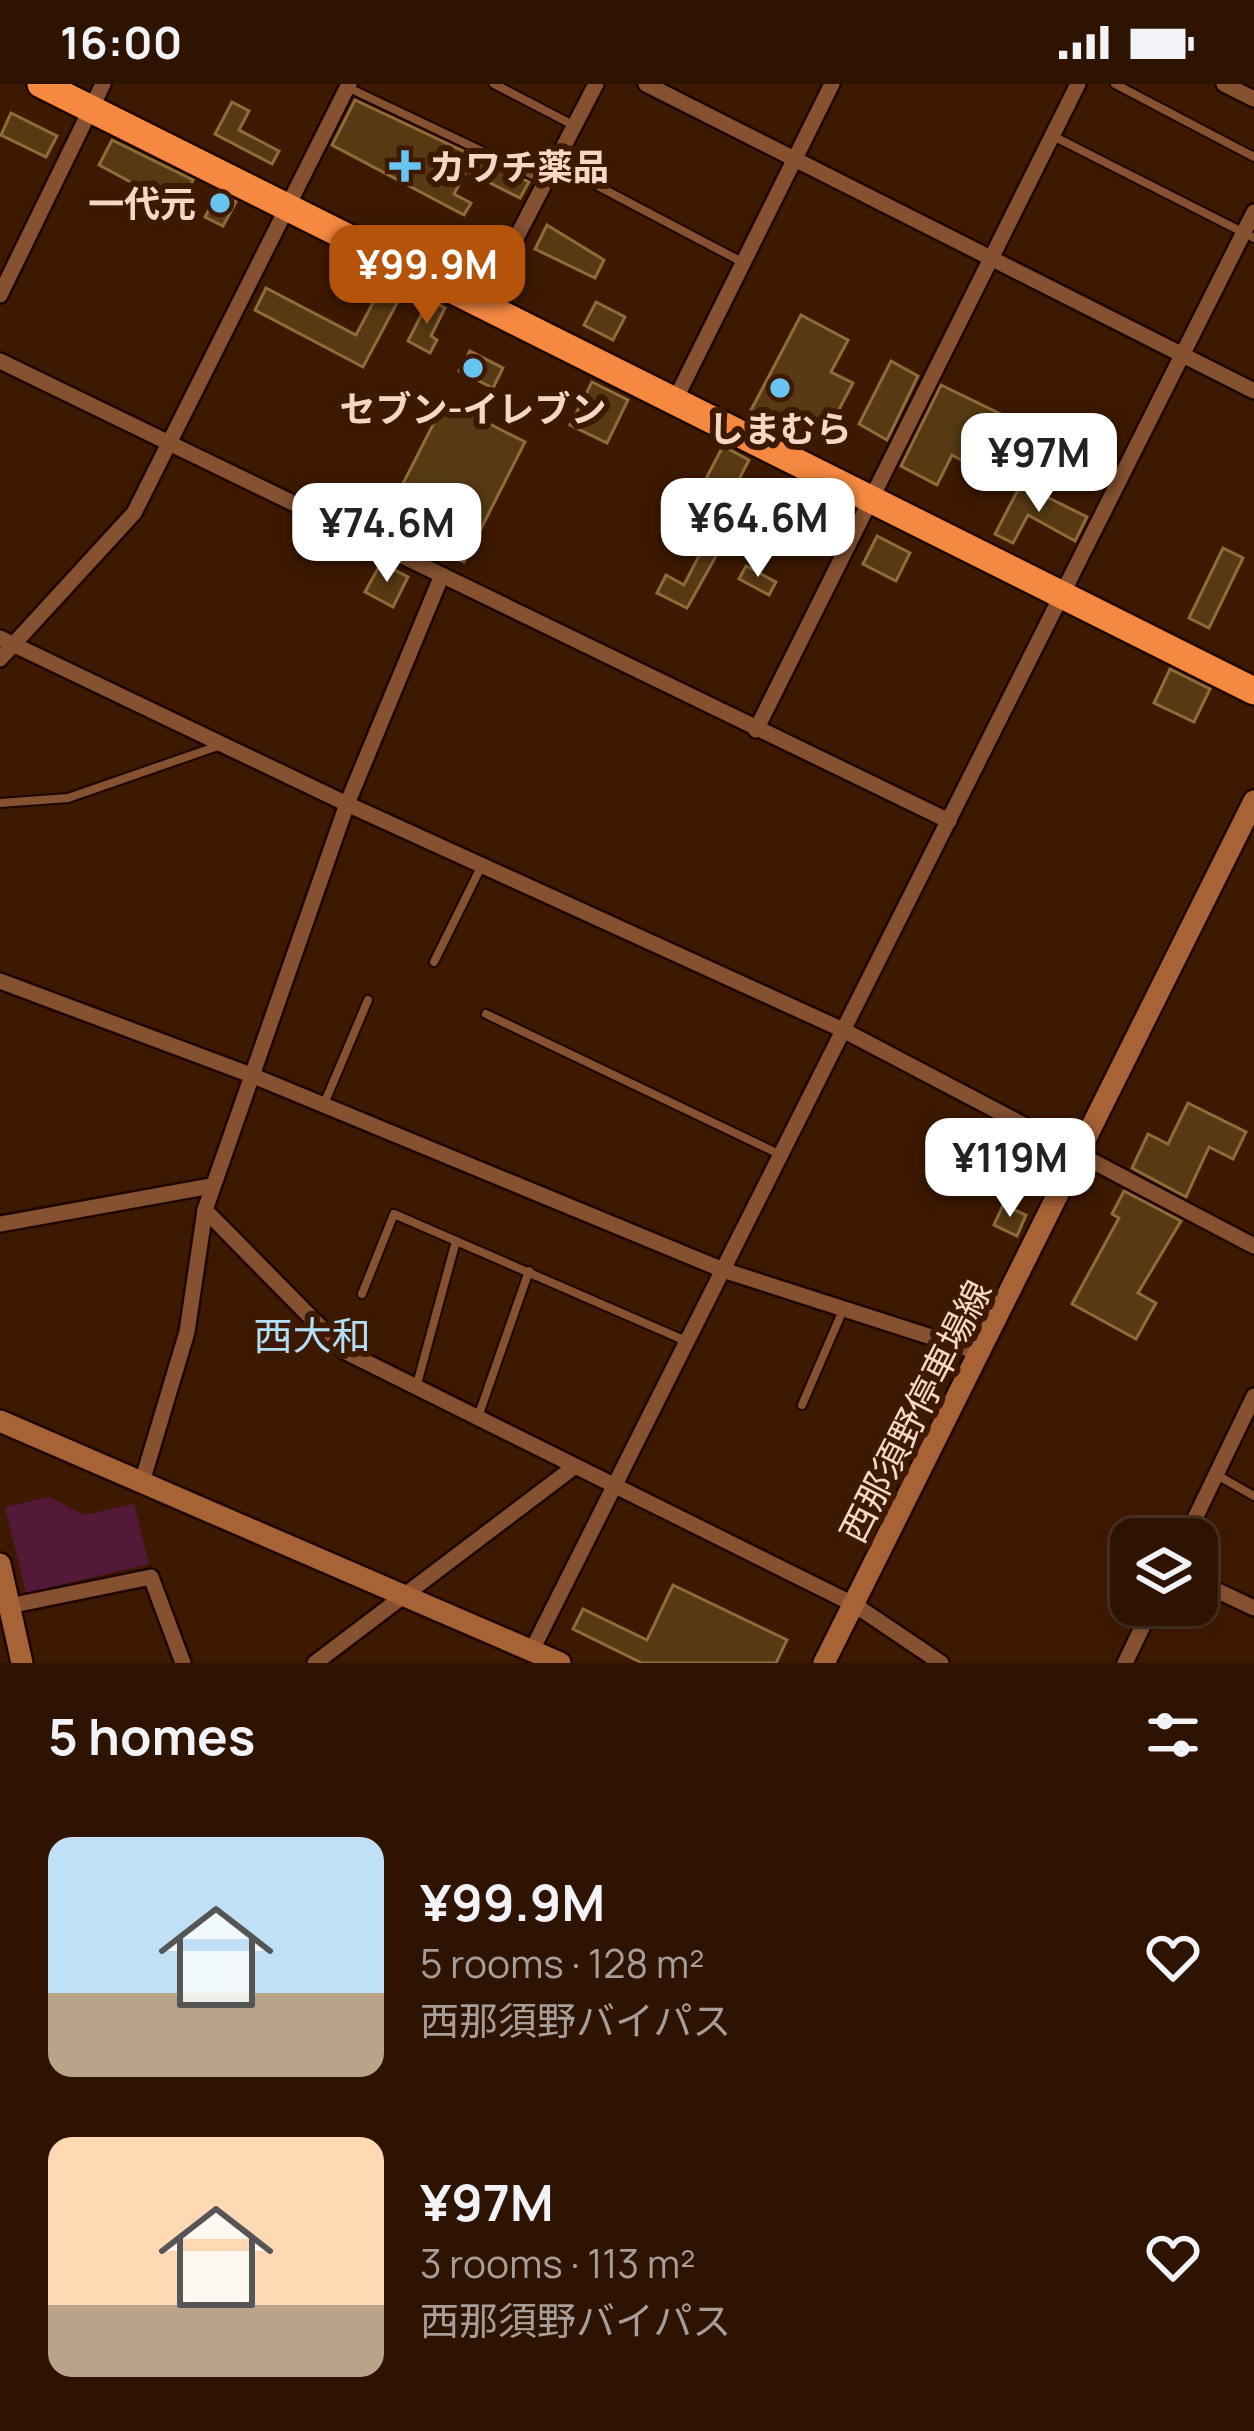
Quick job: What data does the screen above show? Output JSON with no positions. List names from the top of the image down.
{
  "streets": {
    "main road": ["西那須野停車場線"]
  },
  "districts": ["西大和"],
  "places": {
    "health": ["カワチ薬品"],
    "other": ["一代元", "セブン-イレブン", "しまむら"]
  },
  "page": {
    "status": "16:00",
    "price": [
      "¥99.9M",
      "¥97M",
      "¥64.6M",
      "¥74.6M",
      "¥119M"
    ],
    "heading": "5 homes",
    "list": [
      {
        "name": "¥99.9M",
        "note": "5 rooms · 128 m² · 西那須野バイパス"
      },
      {
        "name": "¥97M",
        "note": "3 rooms · 113 m² · 西那須野バイパス"
      }
    ]
  }
}
